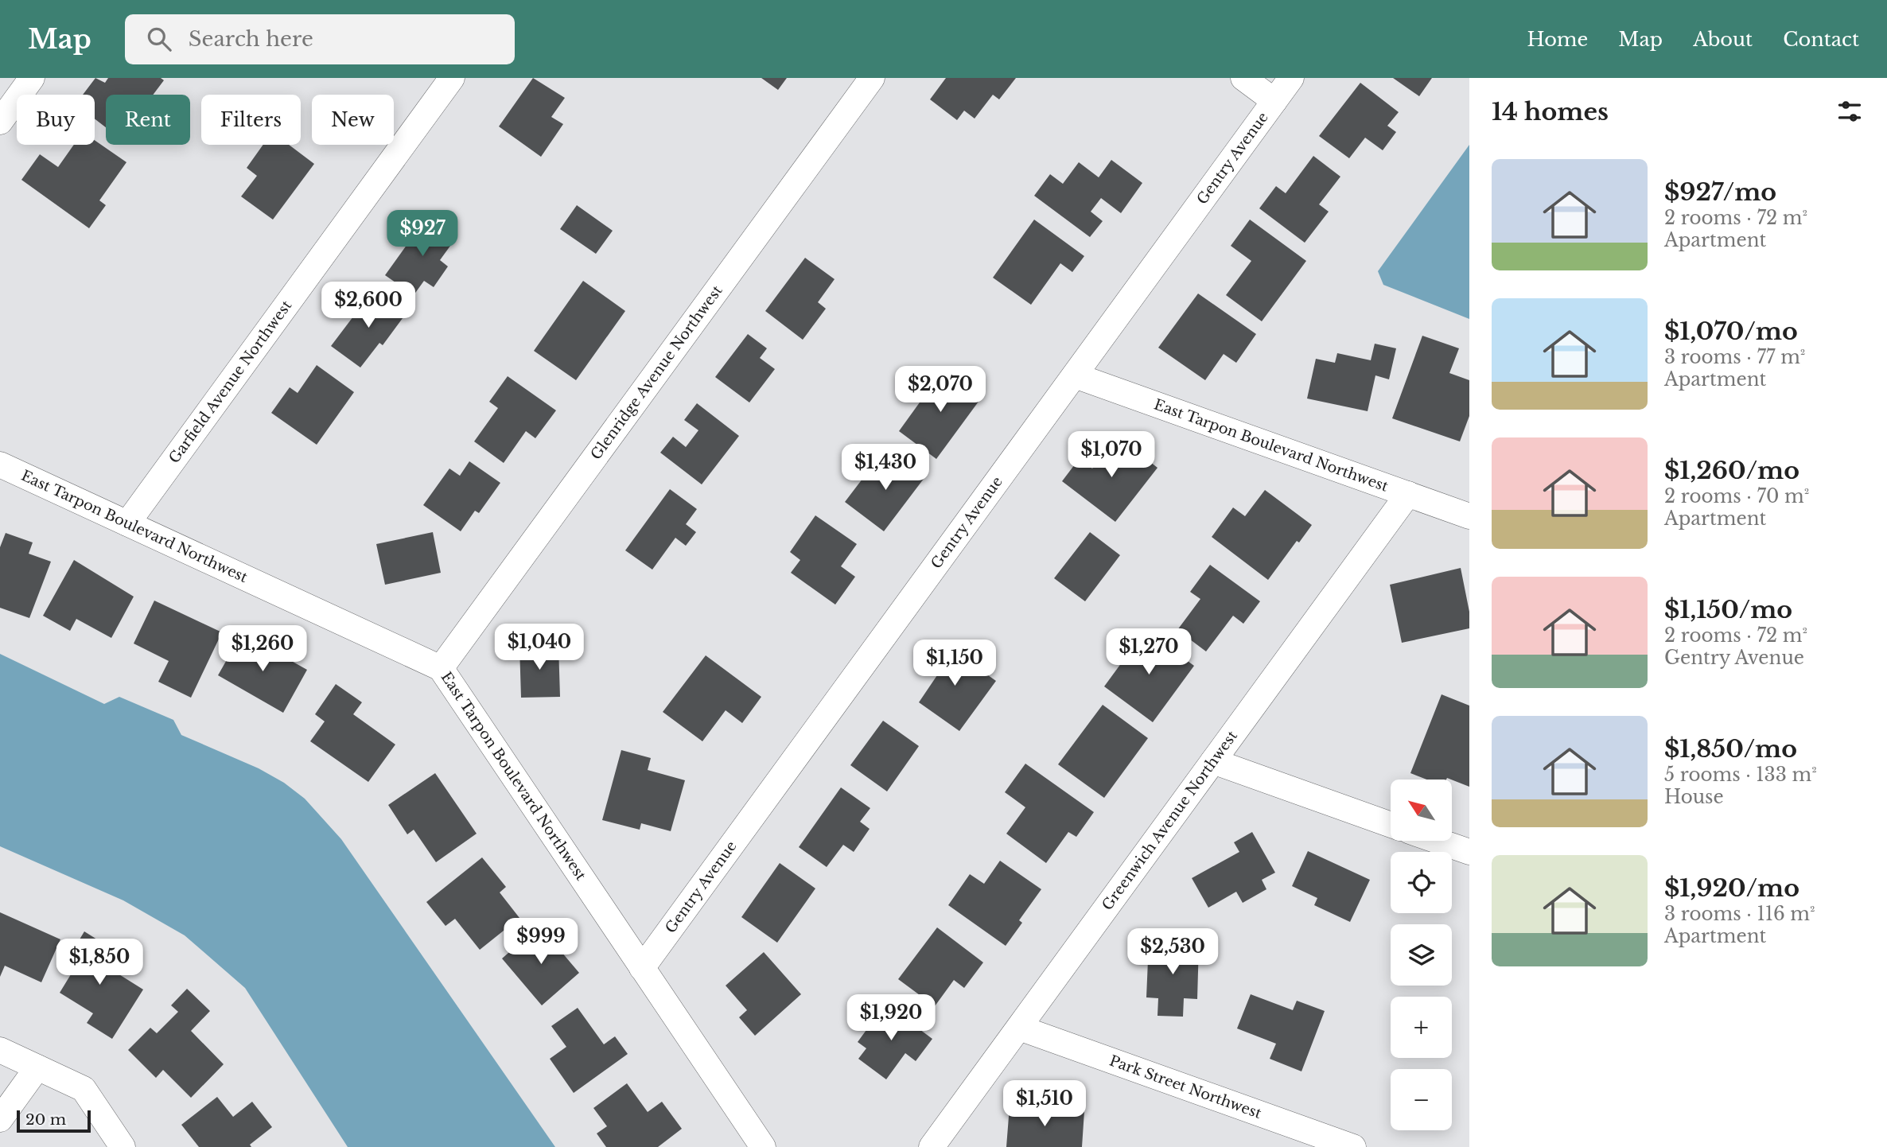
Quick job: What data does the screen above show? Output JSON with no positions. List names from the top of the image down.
{
  "streets": {
    "street": [
      "Gentry Avenue",
      "Glenridge Avenue Northwest",
      "Garfield Avenue Northwest",
      "East Tarpon Boulevard Northwest",
      "Greenwich Avenue Northwest",
      "Park Street Northwest"
    ]
  },
  "crossings": [
    ["Gentry Avenue", "East Tarpon Boulevard Northwest"],
    ["Glenridge Avenue Northwest", "East Tarpon Boulevard Northwest"],
    ["Garfield Avenue Northwest", "East Tarpon Boulevard Northwest"],
    ["East Tarpon Boulevard Northwest", "Greenwich Avenue Northwest"],
    ["Greenwich Avenue Northwest", "Park Street Northwest"]
  ],
  "scale_bar": "20 m",
  "north": "top left",
  "page": {
    "header": "Map",
    "search": "Search here",
    "nav": [
      "Home",
      "Map",
      "About",
      "Contact"
    ],
    "heading": "14 homes",
    "chip": [
      "Buy",
      "Rent",
      "Filters",
      "New"
    ],
    "list": [
      {
        "name": "$927/mo",
        "note": "2 rooms · 72 m² · Apartment"
      },
      {
        "name": "$1,070/mo",
        "note": "3 rooms · 77 m² · Apartment"
      },
      {
        "name": "$1,260/mo",
        "note": "2 rooms · 70 m² · Apartment"
      },
      {
        "name": "$1,150/mo",
        "note": "2 rooms · 72 m² · Gentry Avenue"
      },
      {
        "name": "$1,850/mo",
        "note": "5 rooms · 133 m² · House"
      },
      {
        "name": "$1,920/mo",
        "note": "3 rooms · 116 m² · Apartment"
      }
    ],
    "price": [
      "$927",
      "$2,600",
      "$2,070",
      "$1,070",
      "$1,430",
      "$1,040",
      "$1,260",
      "$1,270",
      "$1,150",
      "$999",
      "$2,530",
      "$1,850",
      "$1,920",
      "$1,510"
    ],
    "map_buttons": ["+", "−"],
    "scale": "20 m"
  }
}
